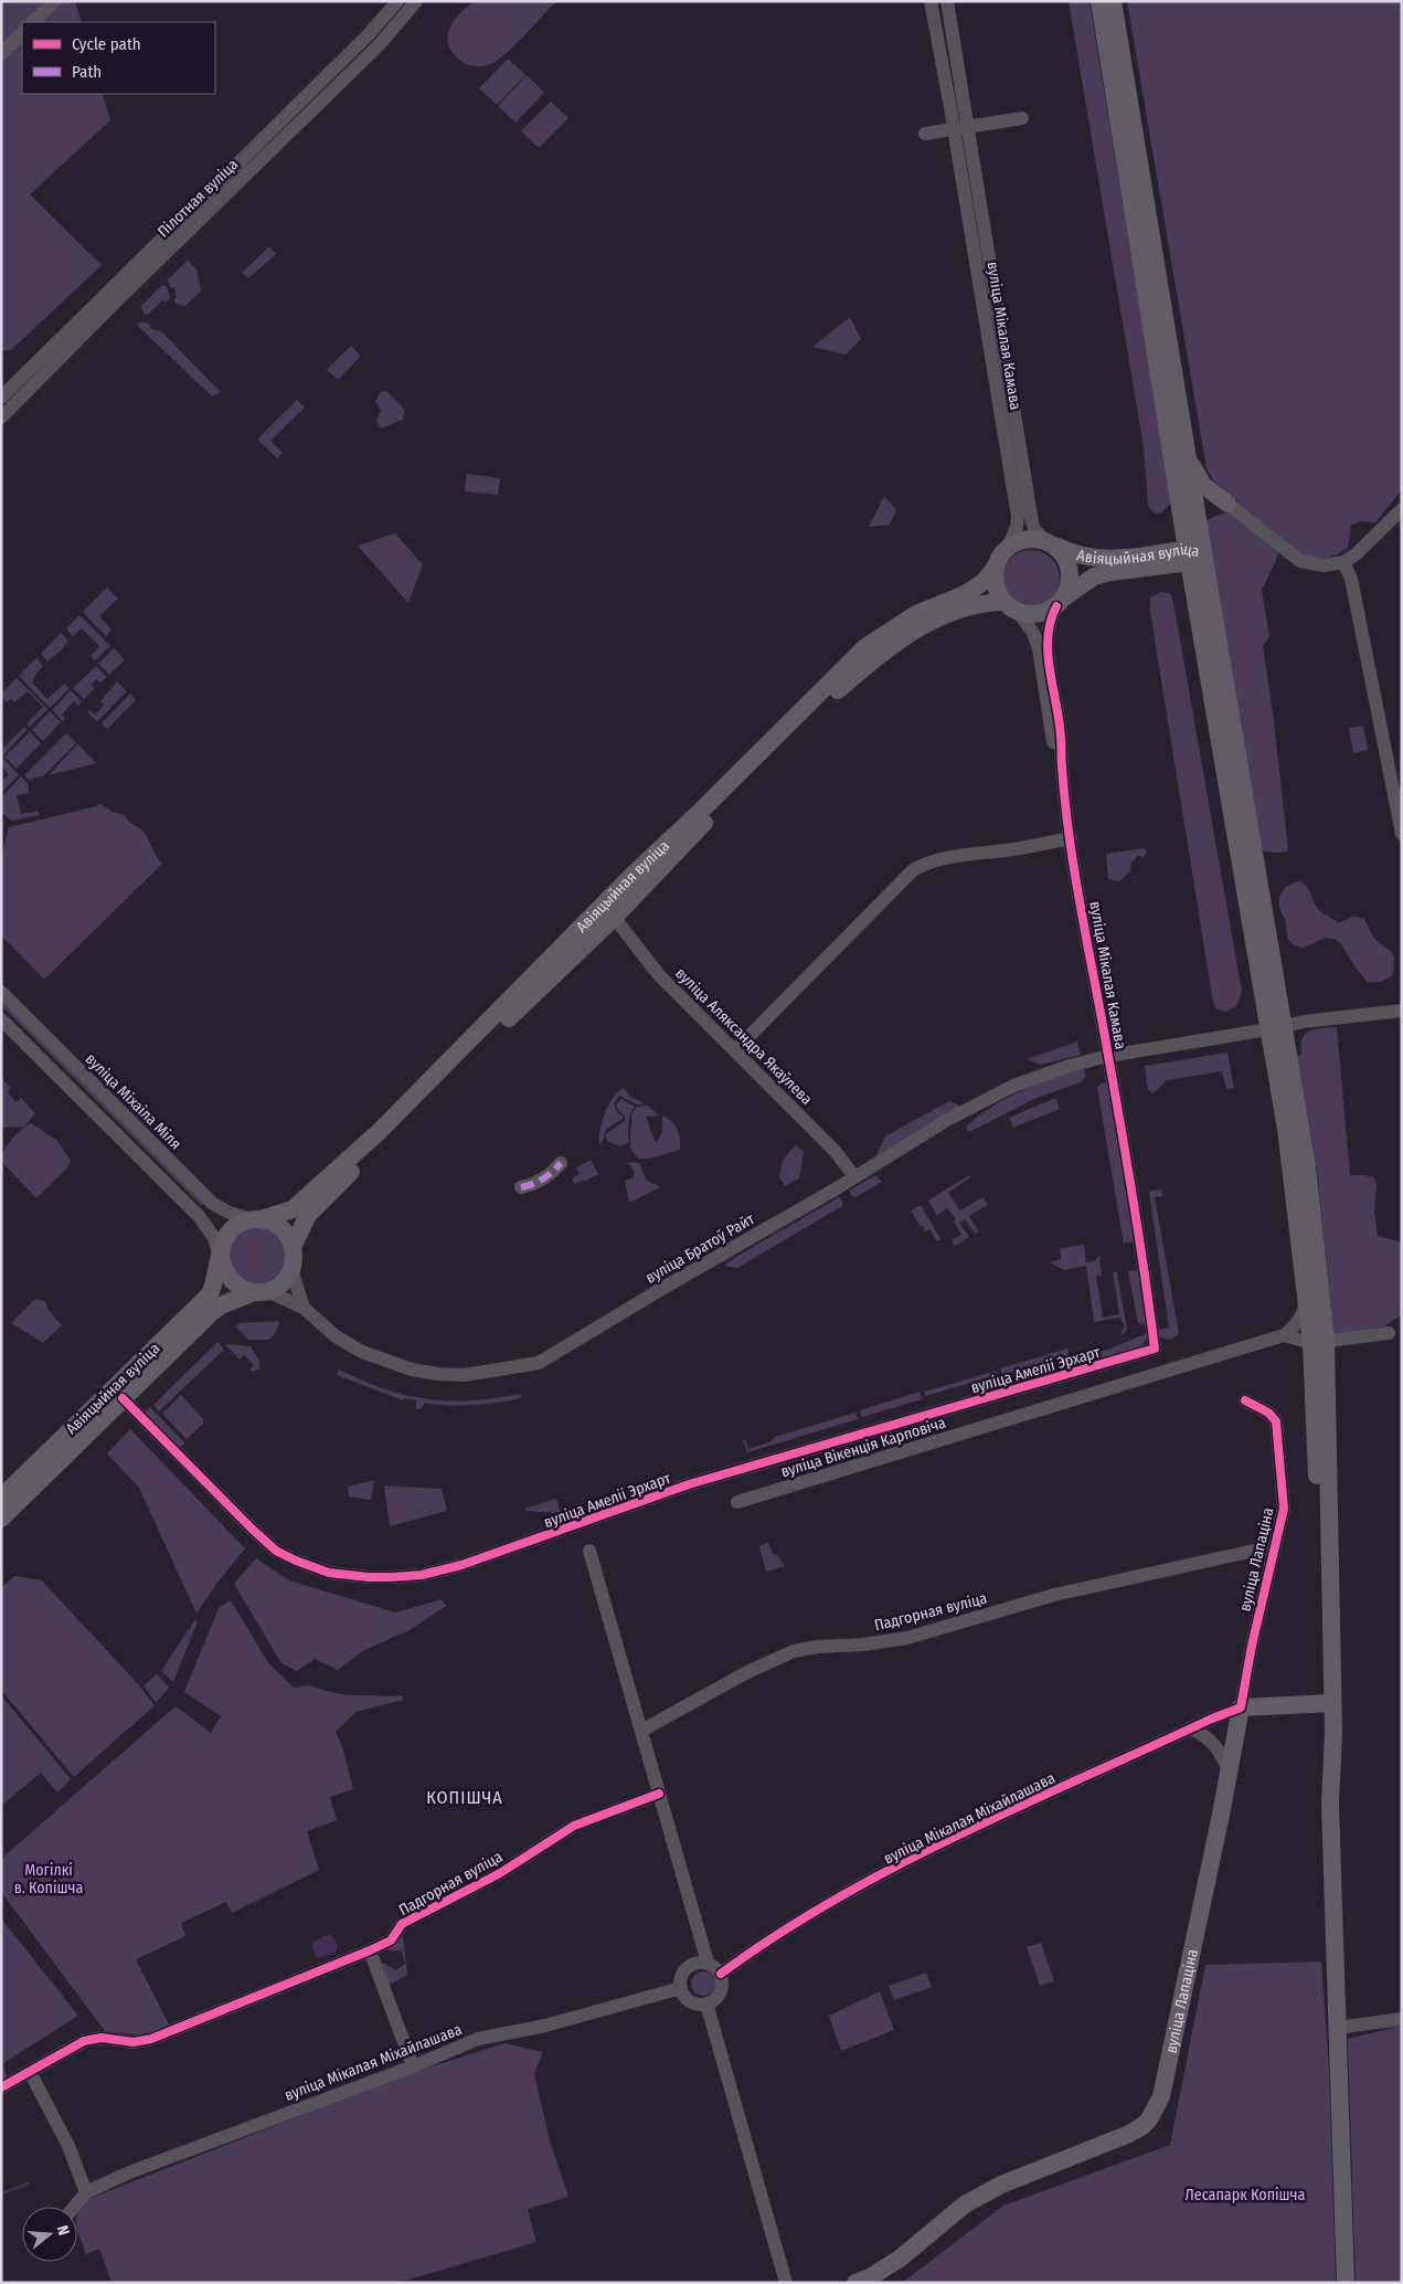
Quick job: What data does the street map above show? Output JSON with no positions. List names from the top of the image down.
{
  "streets": {
    "main road": ["Авіяцыйная вуліца", "вуліца Лапаціна"],
    "street": [
      "Пілотная вуліца",
      "вуліца Мікалая Камава",
      "вуліца Аляксандра Якаўлева",
      "вуліца Міхаіла Міля",
      "вуліца Братоў Райт",
      "вуліца Амеліі Эрхарт",
      "вуліца Вікенція Карповіча",
      "Падгорная вуліца",
      "вуліца Мікалая Міхайлашава"
    ]
  },
  "crossings": [
    ["вуліца Мікалая Камава", "Авіяцыйная вуліца"],
    ["вуліца Мікалая Камава", "вуліца Братоў Райт"],
    ["вуліца Мікалая Камава", "вуліца Амеліі Эрхарт"],
    ["Авіяцыйная вуліца", "вуліца Аляксандра Якаўлева"],
    ["Авіяцыйная вуліца", "вуліца Міхаіла Міля"],
    ["Авіяцыйная вуліца", "вуліца Братоў Райт"],
    ["Авіяцыйная вуліца", "вуліца Амеліі Эрхарт"],
    ["вуліца Аляксандра Якаўлева", "вуліца Братоў Райт"],
    ["вуліца Міхаіла Міля", "вуліца Братоў Райт"],
    ["вуліца Лапаціна", "Падгорная вуліца"],
    ["вуліца Лапаціна", "вуліца Мікалая Міхайлашава"]
  ],
  "districts": ["КОПІШЧА"],
  "parks": ["Могілкі в. Копішча", "Лесапарк Копішча"],
  "legend": ["Cycle path", "Path"],
  "north": "right"
}
